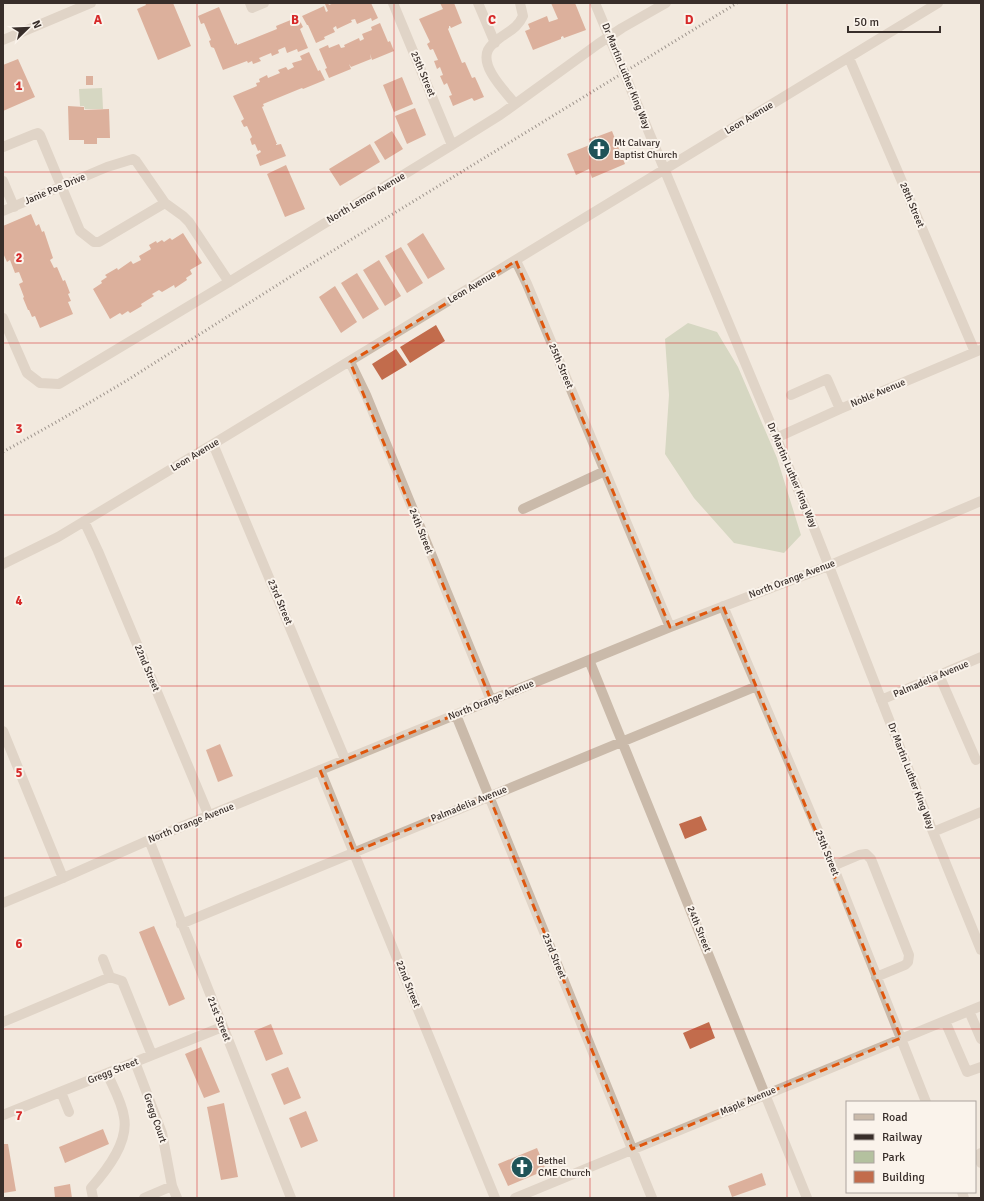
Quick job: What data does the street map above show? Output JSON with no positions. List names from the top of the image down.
{
  "streets": {
    "street": [
      "25th Street",
      "Dr Martin Luther King Way",
      "Leon Avenue",
      "Janie Poe Drive",
      "North Lemon Avenue",
      "28th Street",
      "Noble Avenue",
      "24th Street",
      "North Orange Avenue",
      "23rd Street",
      "22nd Street",
      "Palmadelia Avenue",
      "21st Street",
      "Gregg Street",
      "Maple Avenue",
      "Gregg Court"
    ]
  },
  "crossings": [
    ["25th Street", "Leon Avenue"],
    ["25th Street", "North Lemon Avenue"],
    ["25th Street", "North Orange Avenue"],
    ["25th Street", "Palmadelia Avenue"],
    ["25th Street", "Maple Avenue"],
    ["Dr Martin Luther King Way", "Leon Avenue"],
    ["Dr Martin Luther King Way", "North Lemon Avenue"],
    ["Dr Martin Luther King Way", "Noble Avenue"],
    ["Dr Martin Luther King Way", "North Orange Avenue"],
    ["Dr Martin Luther King Way", "Palmadelia Avenue"],
    ["Leon Avenue", "28th Street"],
    ["Leon Avenue", "24th Street"],
    ["Leon Avenue", "23rd Street"],
    ["Leon Avenue", "22nd Street"],
    ["28th Street", "Noble Avenue"],
    ["24th Street", "North Orange Avenue"],
    ["24th Street", "Palmadelia Avenue"],
    ["24th Street", "Maple Avenue"],
    ["North Orange Avenue", "23rd Street"],
    ["North Orange Avenue", "22nd Street"],
    ["North Orange Avenue", "21st Street"],
    ["23rd Street", "Palmadelia Avenue"],
    ["23rd Street", "Maple Avenue"],
    ["22nd Street", "Palmadelia Avenue"],
    ["Palmadelia Avenue", "21st Street"],
    ["21st Street", "Gregg Street"],
    ["Gregg Street", "Gregg Court"]
  ],
  "places": {
    "church": ["Mt Calvary Baptist Church", "Bethel CME Church"]
  },
  "legend": [
    "Road",
    "Railway",
    "Park",
    "Building"
  ],
  "scale_bar": "50 m",
  "north": "top right",
  "grid": {
    "columns": [
      "A",
      "B",
      "C",
      "D"
    ],
    "rows": [
      "1",
      "2",
      "3",
      "4",
      "5",
      "6",
      "7"
    ]
  }
}
